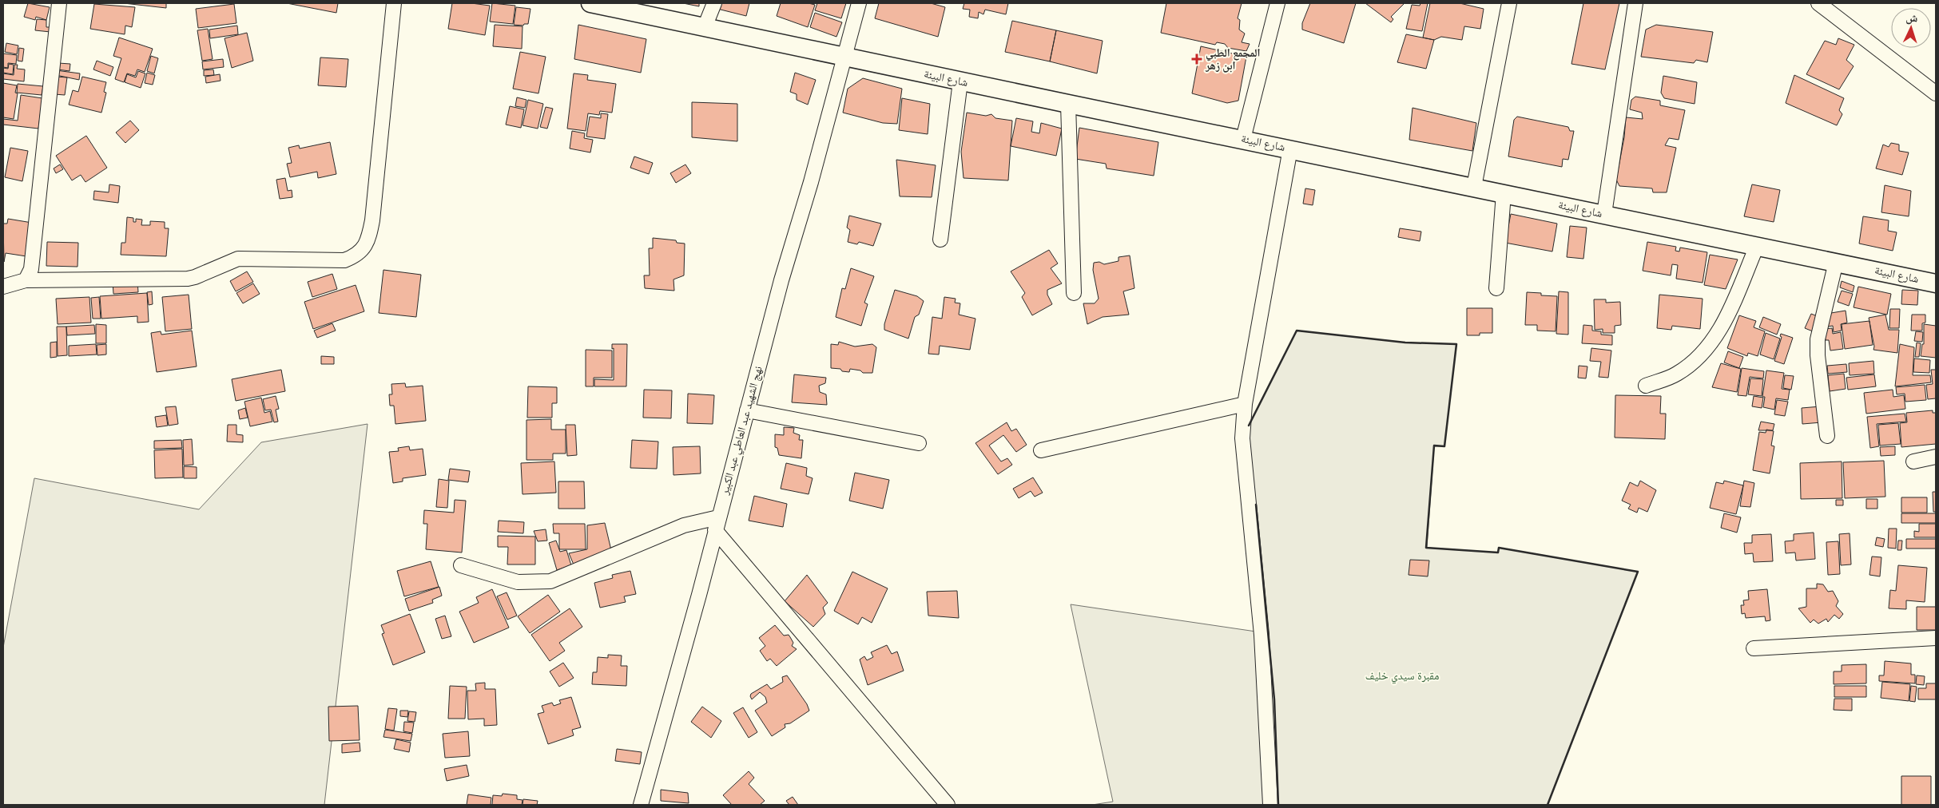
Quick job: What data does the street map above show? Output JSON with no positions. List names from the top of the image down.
{
  "streets": {
    "street": ["شارع البيئة", "نهج الشهيد عبد العاطي عبد الكبير"]
  },
  "crossings": [
    ["شارع البيئة", "نهج الشهيد عبد العاطي عبد الكبير"]
  ],
  "parks": ["مقبرة سيدي خليف"],
  "places": {
    "health": ["المجمع الطبي ابن زهر"]
  },
  "north": "top"
}
